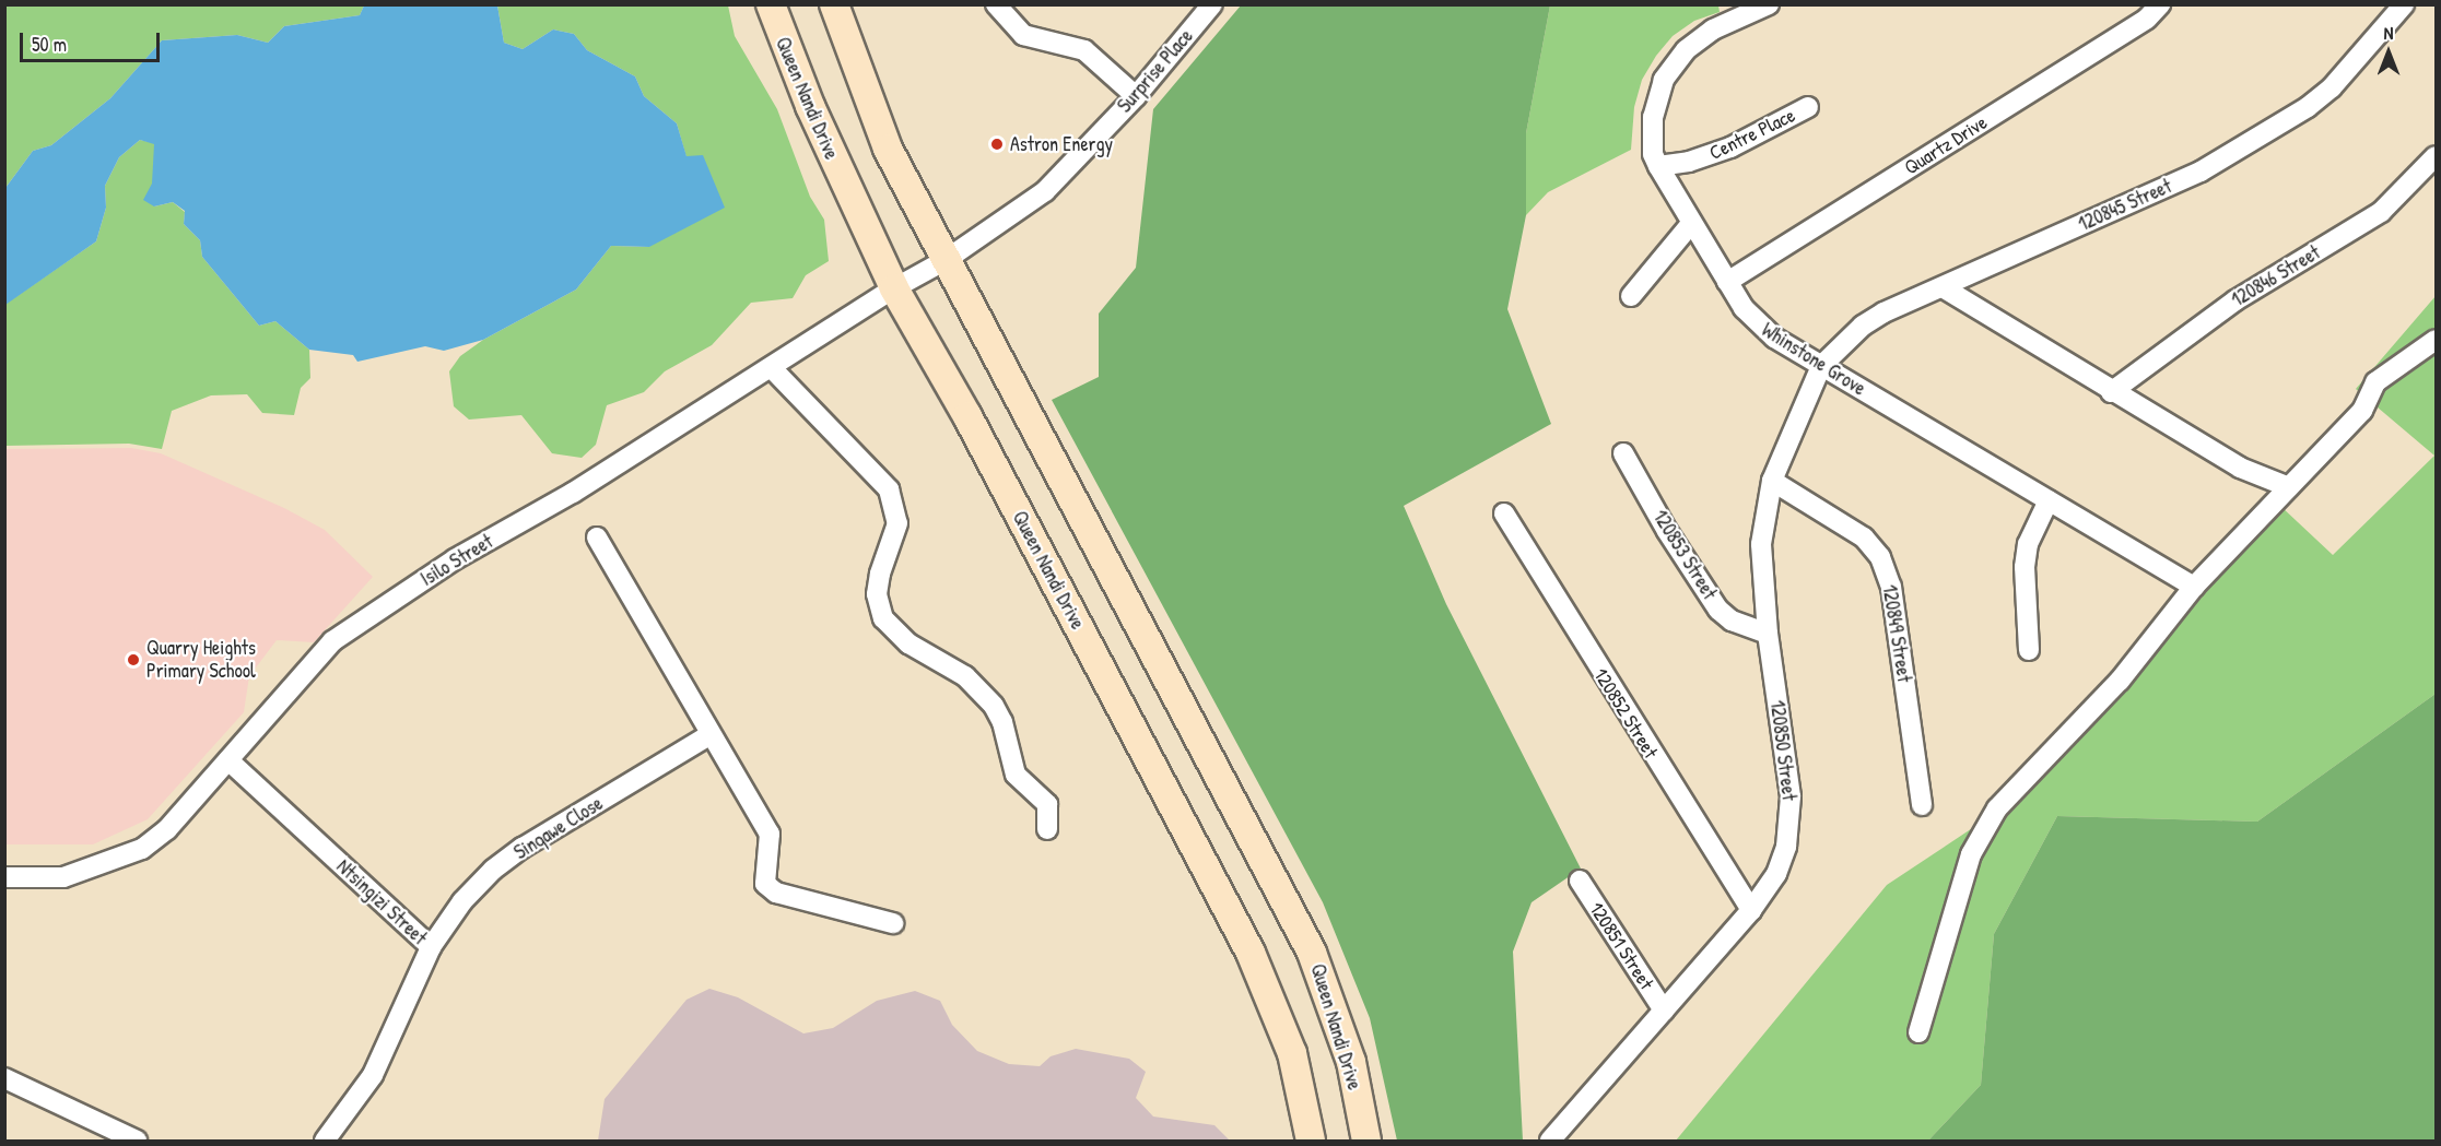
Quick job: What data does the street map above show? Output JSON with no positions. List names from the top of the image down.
{
  "streets": {
    "main road": ["Queen Nandi Drive"],
    "street": [
      "Surprise Place",
      "Centre Place",
      "Quartz Drive",
      "120845 Street",
      "120846 Street",
      "Whinstone Grove",
      "120853 Street",
      "Isilo Street",
      "120849 Street",
      "120852 Street",
      "120850 Street",
      "Sinqawe Close",
      "Ntsingizi Street",
      "120851 Street"
    ]
  },
  "crossings": [
    ["Surprise Place", "Queen Nandi Drive"],
    ["Surprise Place", "Isilo Street"],
    ["Queen Nandi Drive", "Isilo Street"],
    ["Centre Place", "Whinstone Grove"],
    ["Quartz Drive", "Whinstone Grove"],
    ["120845 Street", "Whinstone Grove"],
    ["120845 Street", "120850 Street"],
    ["Whinstone Grove", "120850 Street"],
    ["120853 Street", "120850 Street"],
    ["Isilo Street", "Ntsingizi Street"],
    ["120849 Street", "120850 Street"],
    ["120852 Street", "120850 Street"],
    ["120850 Street", "120851 Street"],
    ["Sinqawe Close", "Ntsingizi Street"]
  ],
  "places": ["Astron Energy", "Quarry Heights Primary School"],
  "scale_bar": "50 m",
  "north": "top"
}
